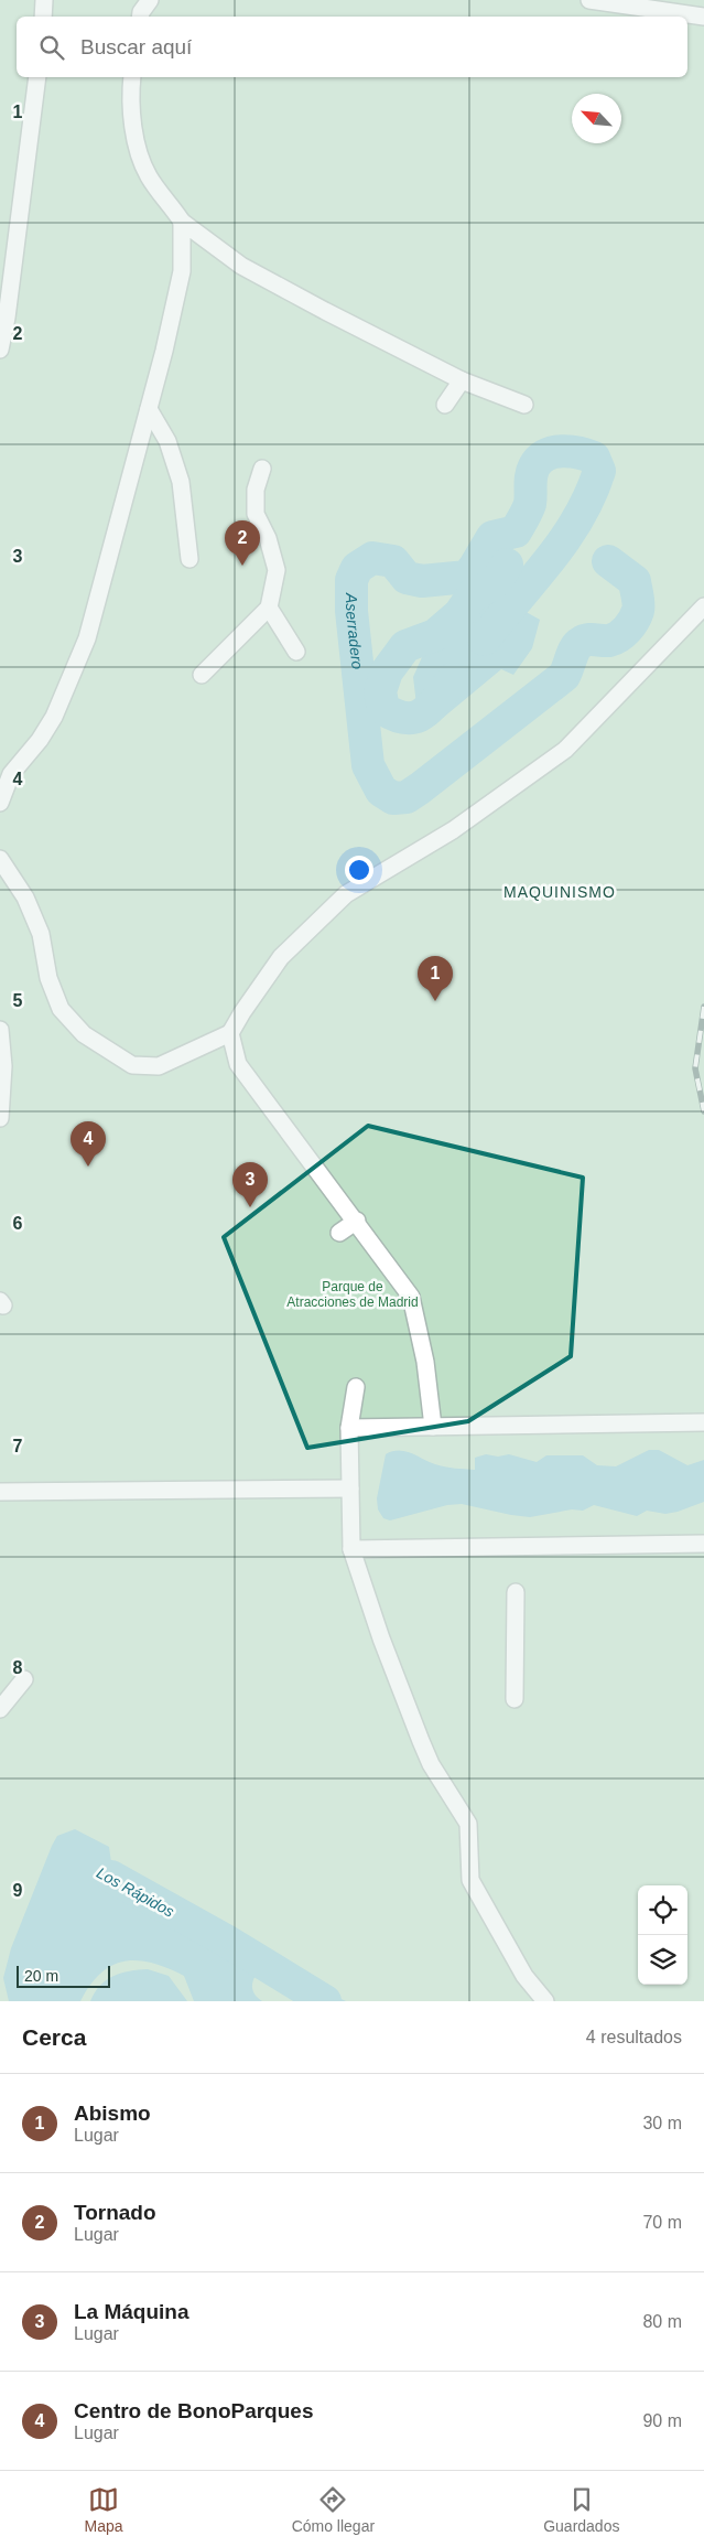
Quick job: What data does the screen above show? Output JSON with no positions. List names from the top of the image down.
{
  "districts": ["MAQUINISMO"],
  "water": ["Aserradero", "Los Rápidos"],
  "parks": ["Parque de Atracciones de Madrid"],
  "scale_bar": "20 m",
  "north": "top left",
  "page": {
    "search": "Buscar aquí",
    "pins": [
      "2",
      "1",
      "4",
      "3"
    ],
    "scale": "20 m",
    "heading": ["Cerca", "4 resultados"],
    "list": [
      {
        "mark": "1",
        "name": "Abismo",
        "note": "Lugar",
        "value": "30 m"
      },
      {
        "mark": "2",
        "name": "Tornado",
        "note": "Lugar",
        "value": "70 m"
      },
      {
        "mark": "3",
        "name": "La Máquina",
        "note": "Lugar",
        "value": "80 m"
      },
      {
        "mark": "4",
        "name": "Centro de BonoParques",
        "note": "Lugar",
        "value": "90 m"
      }
    ],
    "nav": ["Mapa", "Cómo llegar", "Guardados"]
  },
  "grid": {
    "rows": [
      "1",
      "2",
      "3",
      "4",
      "5",
      "6",
      "7",
      "8",
      "9"
    ]
  }
}
